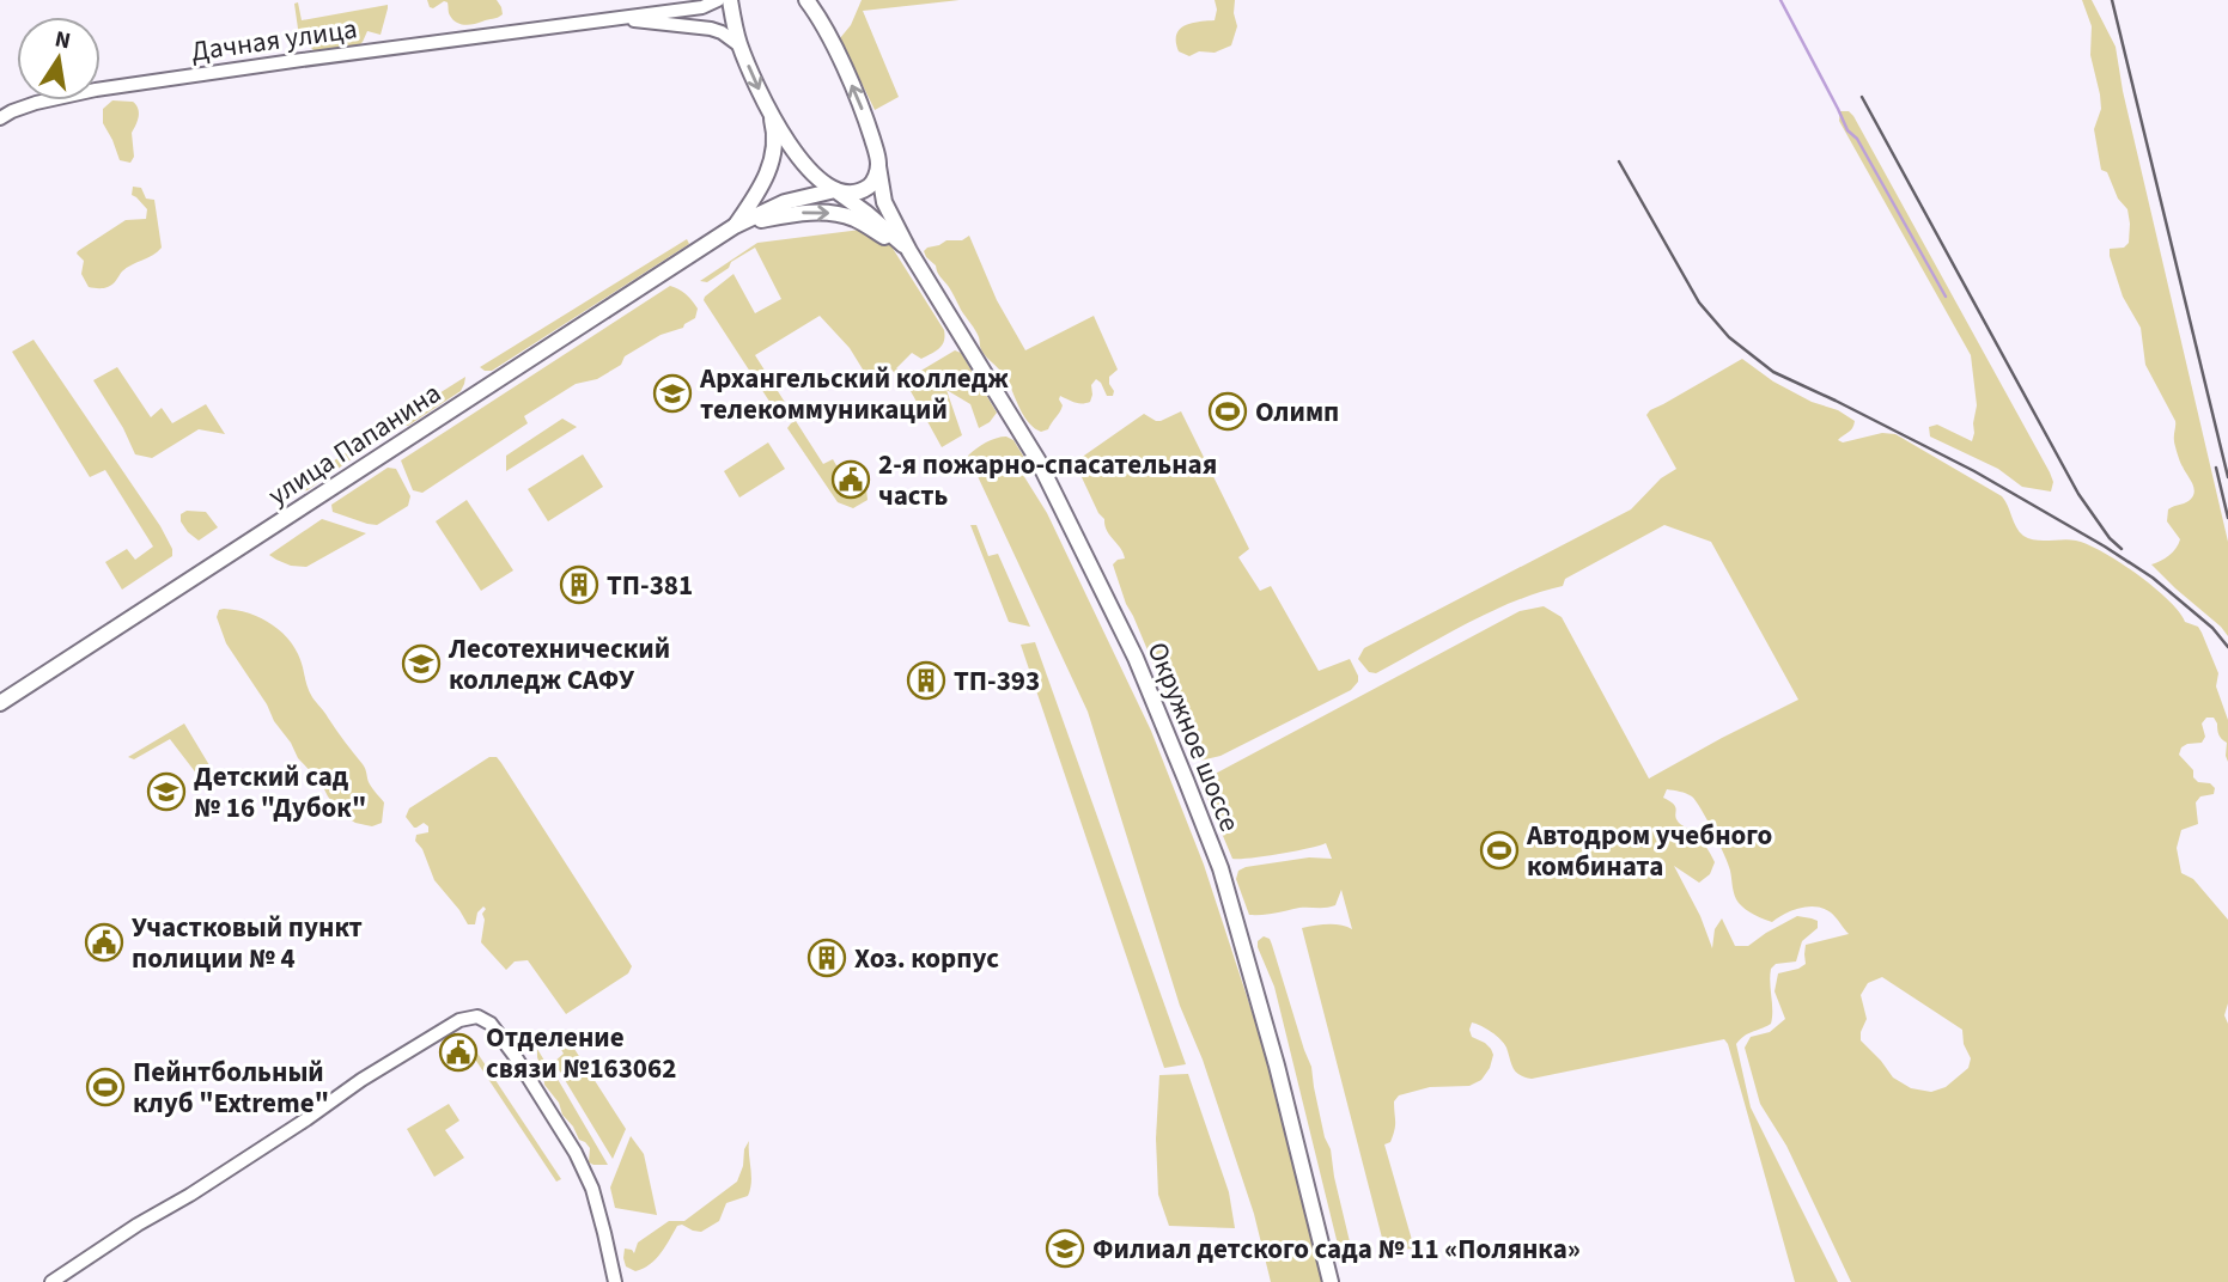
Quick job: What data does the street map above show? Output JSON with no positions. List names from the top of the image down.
{
  "streets": {
    "main road": ["улица Папанина", "Окружное шоссе"],
    "street": ["Дачная улица"]
  },
  "crossings": [
    ["Дачная улица", "Окружное шоссе"],
    ["улица Папанина", "Окружное шоссе"]
  ],
  "places": {
    "school or university": [
      "Архангельский колледж телекоммуникаций",
      "Лесотехнический колледж САФУ",
      "Детский сад № 16 \"Дубок\"",
      "Филиал детского сада № 11 «Полянка»"
    ],
    "sports": ["Олимп", "Автодром учебного комбината", "Пейнтбольный клуб \"Extreme\""],
    "public building": ["2-я пожарно-спасательная часть", "Участковый пункт полиции № 4", "Отделение связи №163062"],
    "building": ["ТП-381", "ТП-393", "Хоз. корпус"]
  },
  "north": "top"
}
